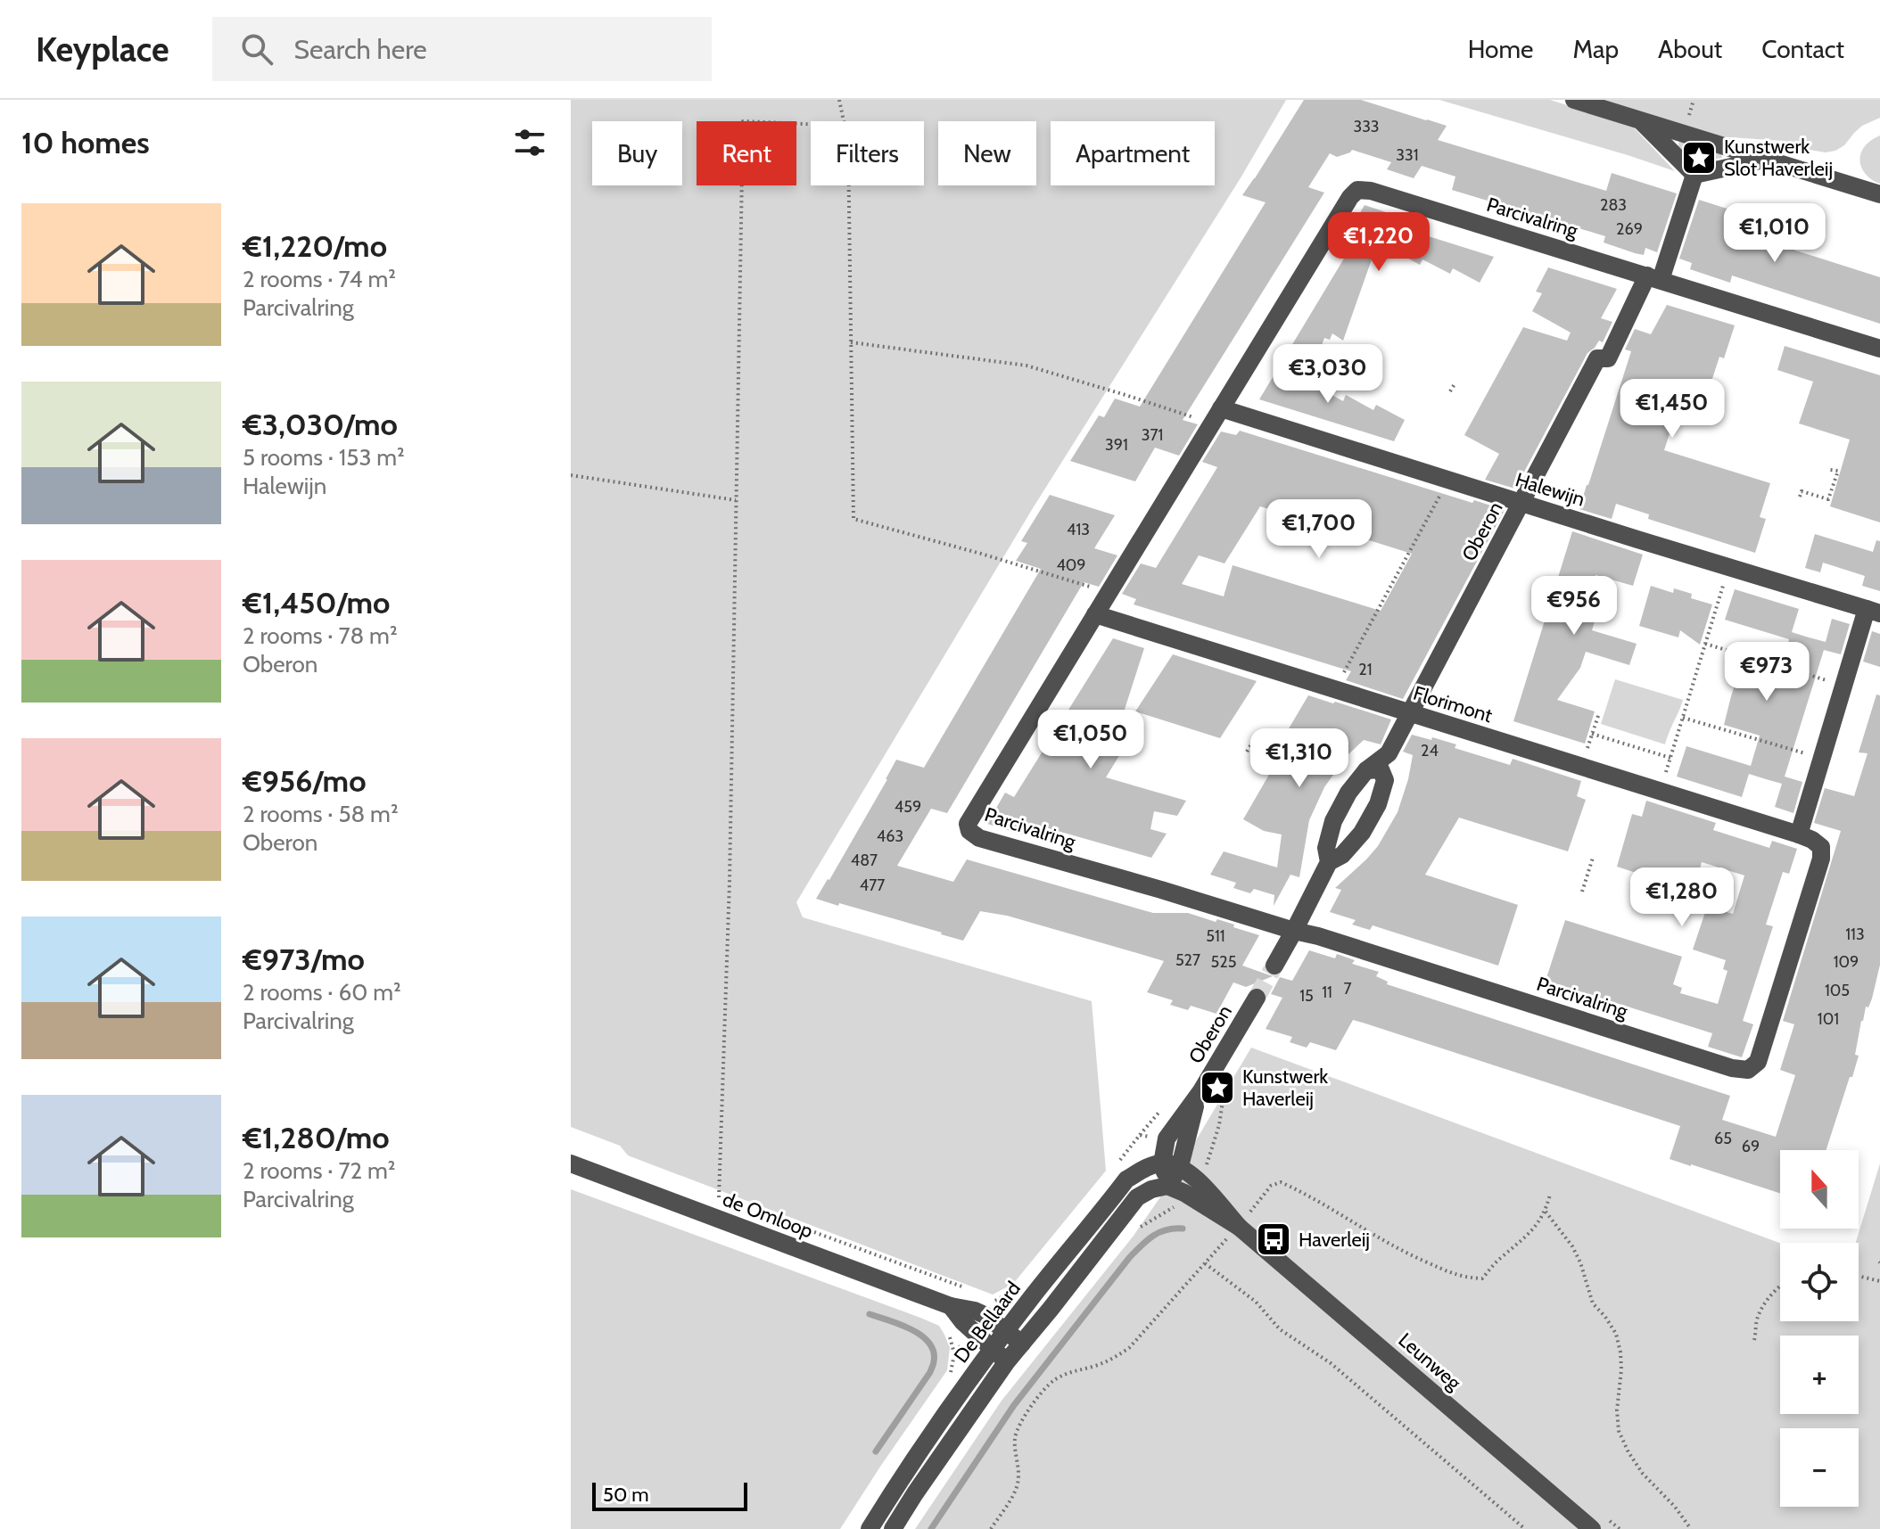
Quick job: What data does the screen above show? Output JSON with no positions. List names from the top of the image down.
{
  "streets": {
    "street": [
      "Parcivalring",
      "Halewijn",
      "Oberon",
      "Florimont",
      "de Omloop",
      "De Bellaard",
      "Leunweg"
    ]
  },
  "crossings": [
    ["Parcivalring", "Halewijn"],
    ["Parcivalring", "Oberon"],
    ["Parcivalring", "Florimont"],
    ["Halewijn", "Oberon"],
    ["Oberon", "Florimont"],
    ["Oberon", "De Bellaard"],
    ["Oberon", "Leunweg"],
    ["de Omloop", "De Bellaard"],
    ["De Bellaard", "Leunweg"]
  ],
  "places": {
    "place": ["Kunstwerk Slot Haverleij", "Kunstwerk Haverleij"],
    "bus stop": ["Haverleij"]
  },
  "house_numbers": [
    "333",
    "331",
    "283",
    "269",
    "371",
    "391",
    "413",
    "409",
    "21",
    "24",
    "459",
    "463",
    "487",
    "477",
    "113",
    "511",
    "527",
    "525",
    "109",
    "7",
    "105",
    "11",
    "15",
    "101",
    "65",
    "69"
  ],
  "scale_bar": "50 m",
  "north": "top",
  "page": {
    "header": "Keyplace",
    "search": "Search here",
    "nav": [
      "Home",
      "Map",
      "About",
      "Contact"
    ],
    "heading": "10 homes",
    "chip": [
      "Buy",
      "Rent",
      "Filters",
      "New",
      "Apartment"
    ],
    "list": [
      {
        "name": "€1,220/mo",
        "note": "2 rooms · 74 m² · Parcivalring"
      },
      {
        "name": "€3,030/mo",
        "note": "5 rooms · 153 m² · Halewijn"
      },
      {
        "name": "€1,450/mo",
        "note": "2 rooms · 78 m² · Oberon"
      },
      {
        "name": "€956/mo",
        "note": "2 rooms · 58 m² · Oberon"
      },
      {
        "name": "€973/mo",
        "note": "2 rooms · 60 m² · Parcivalring"
      },
      {
        "name": "€1,280/mo",
        "note": "2 rooms · 72 m² · Parcivalring"
      }
    ],
    "price": [
      "€1,010",
      "€1,220",
      "€3,030",
      "€1,450",
      "€1,700",
      "€956",
      "€973",
      "€1,050",
      "€1,310",
      "€1,280"
    ],
    "map_buttons": ["+", "−"],
    "scale": "50 m"
  }
}
